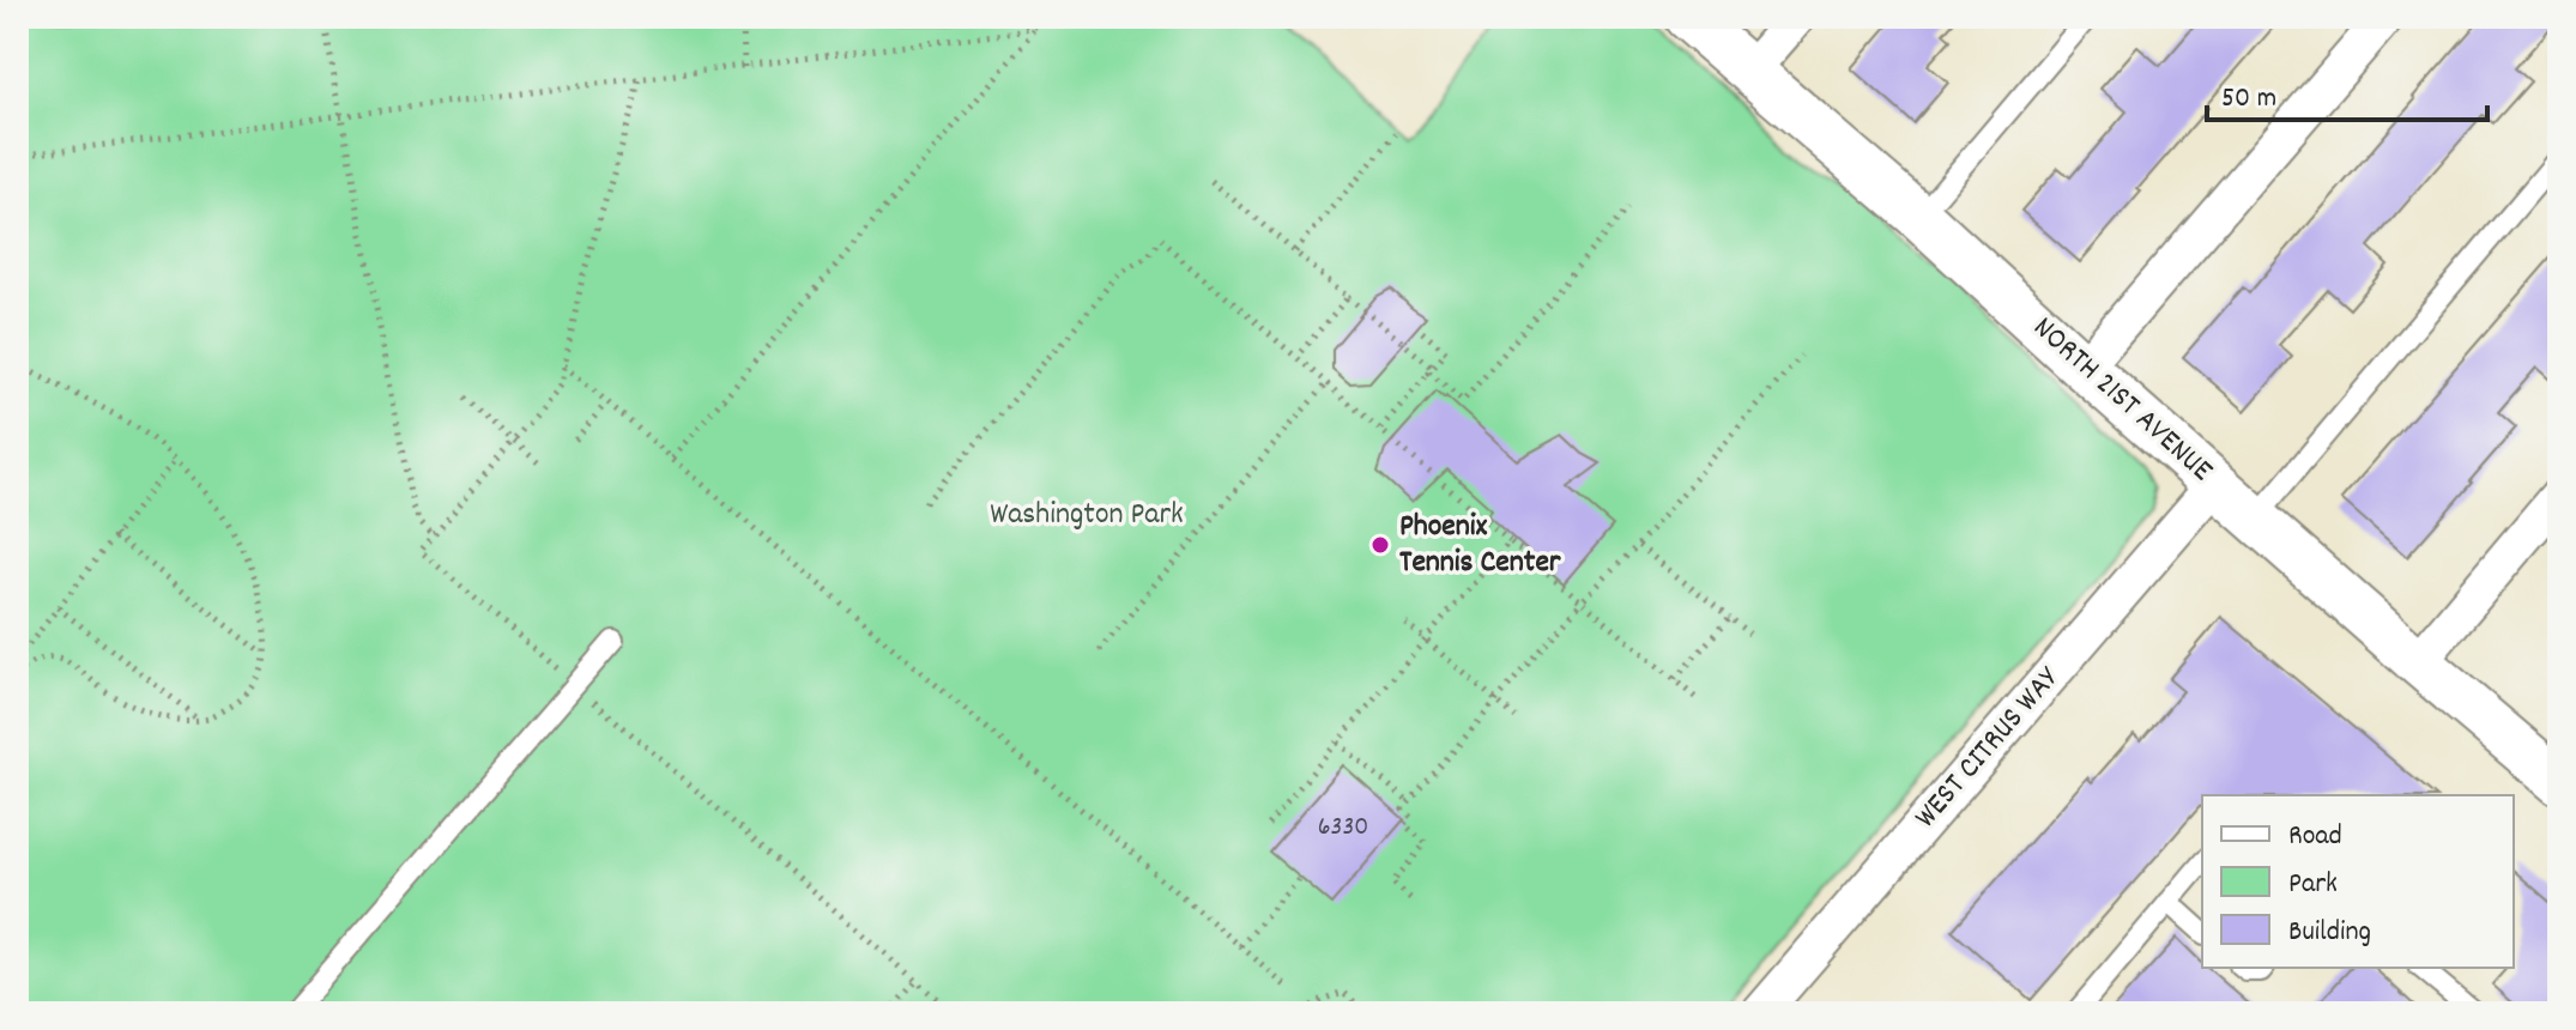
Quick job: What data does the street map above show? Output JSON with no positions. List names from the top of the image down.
{
  "streets": {
    "street": ["NORTH 21ST AVENUE", "WEST CITRUS WAY"]
  },
  "crossings": [
    ["NORTH 21ST AVENUE", "WEST CITRUS WAY"]
  ],
  "parks": ["Washington Park"],
  "places": ["Phoenix Tennis Center"],
  "house_numbers": ["6330"],
  "legend": ["Road", "Park", "Building"],
  "scale_bar": "50 m"
}
